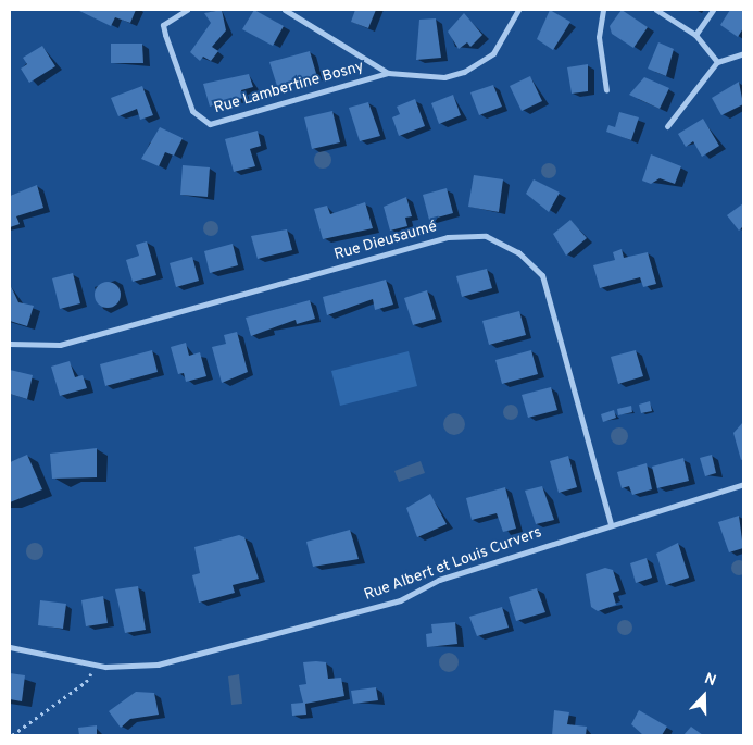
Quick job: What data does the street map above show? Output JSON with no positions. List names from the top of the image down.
{
  "streets": {
    "street": ["Rue Lambertine Bosny", "Rue Dieusaumé", "Rue Albert et Louis Curvers"]
  },
  "crossings": [
    ["Rue Dieusaumé", "Rue Albert et Louis Curvers"]
  ],
  "north": "top"
}
